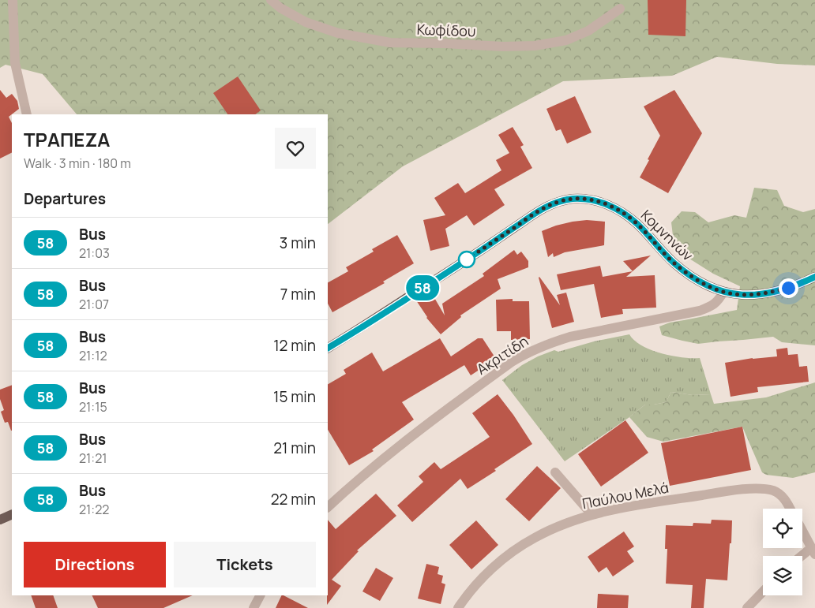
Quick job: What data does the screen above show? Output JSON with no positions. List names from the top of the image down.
{
  "streets": {
    "main road": ["Κομνηνών"],
    "street": ["Κωφίδου", "Ακριτίδη", "Παύλου Μελά"]
  },
  "crossings": [
    ["Κομνηνών", "Ακριτίδη"]
  ],
  "lines": ["bus line 58"],
  "page": {
    "on_map": "58",
    "heading": [
      ["ΤΡΑΠΕΖΑ", "Walk · 3 min · 180 m"],
      "Departures"
    ],
    "list": [
      {
        "mark": "58",
        "name": "Bus",
        "note": "21:03",
        "value": "3 min"
      },
      {
        "mark": "58",
        "name": "Bus",
        "note": "21:07",
        "value": "7 min"
      },
      {
        "mark": "58",
        "name": "Bus",
        "note": "21:12",
        "value": "12 min"
      },
      {
        "mark": "58",
        "name": "Bus",
        "note": "21:15",
        "value": "15 min"
      },
      {
        "mark": "58",
        "name": "Bus",
        "note": "21:21",
        "value": "21 min"
      },
      {
        "mark": "58",
        "name": "Bus",
        "note": "21:22",
        "value": "22 min"
      }
    ],
    "buttons": ["Directions", "Tickets"]
  }
}
